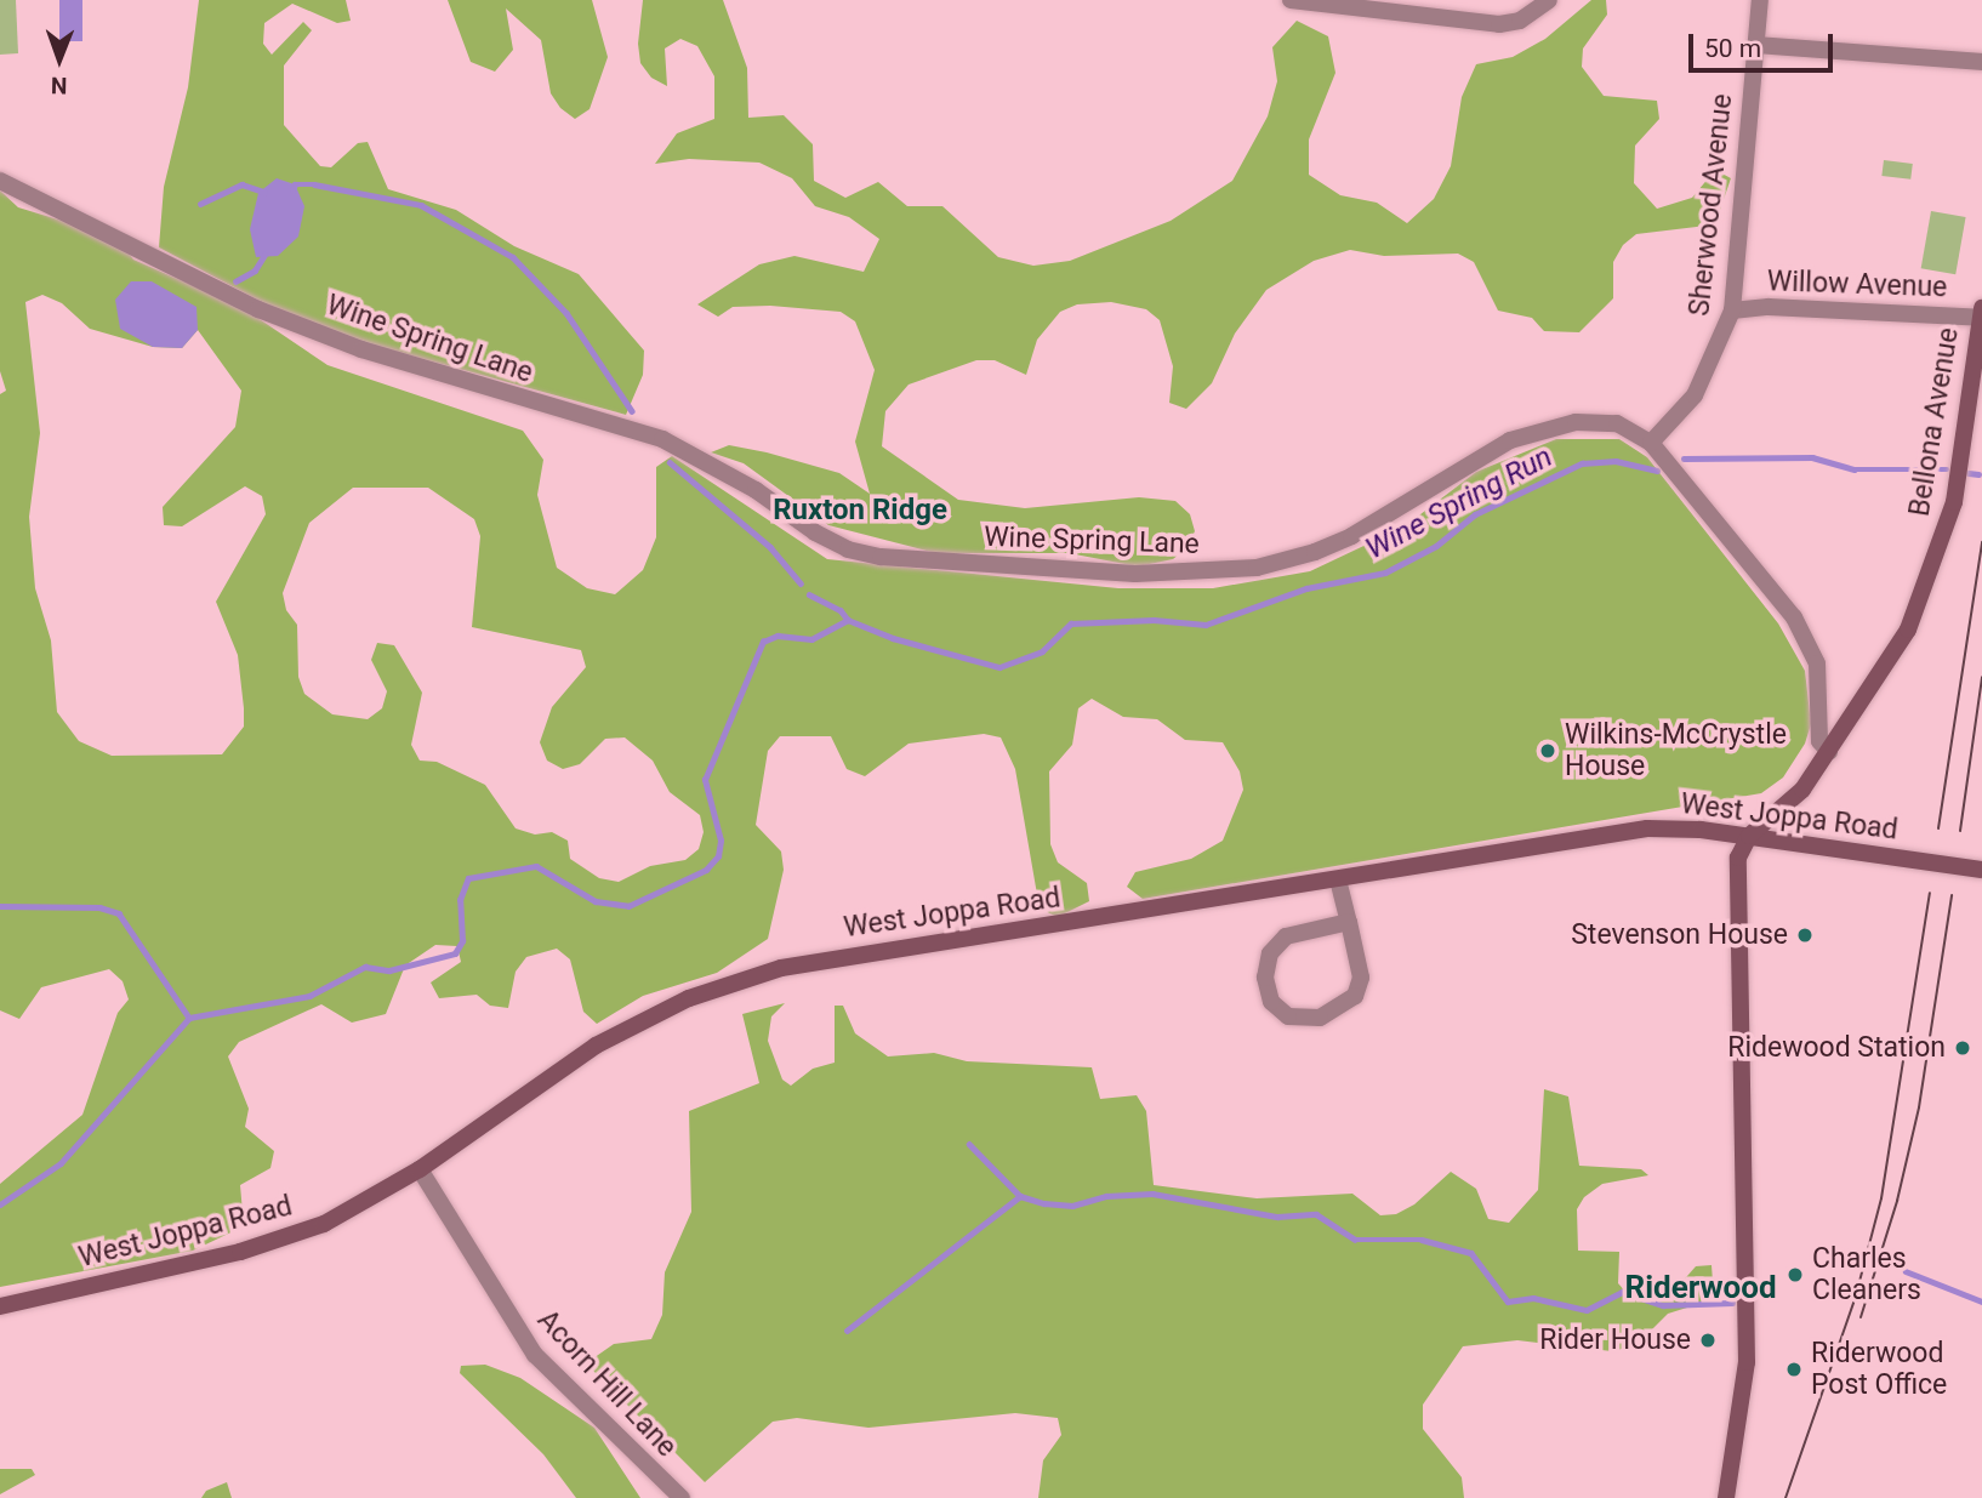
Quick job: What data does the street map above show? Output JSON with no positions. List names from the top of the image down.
{
  "streets": {
    "street": [
      "Sherwood Avenue",
      "Willow Avenue",
      "Wine Spring Lane",
      "Bellona Avenue",
      "West Joppa Road",
      "Acorn Hill Lane"
    ]
  },
  "crossings": [
    ["Sherwood Avenue", "Willow Avenue"],
    ["Sherwood Avenue", "Wine Spring Lane"],
    ["Willow Avenue", "Bellona Avenue"],
    ["Wine Spring Lane", "Bellona Avenue"],
    ["Bellona Avenue", "West Joppa Road"],
    ["West Joppa Road", "Acorn Hill Lane"]
  ],
  "districts": ["Ruxton Ridge", "Riderwood"],
  "water": ["Wine Spring Run"],
  "places": [
    "Wilkins-McCrystle House",
    "Stevenson House",
    "Ridewood Station",
    "Charles Cleaners",
    "Rider House",
    "Riderwood Post Office"
  ],
  "scale_bar": "50 m",
  "north": "bottom"
}
